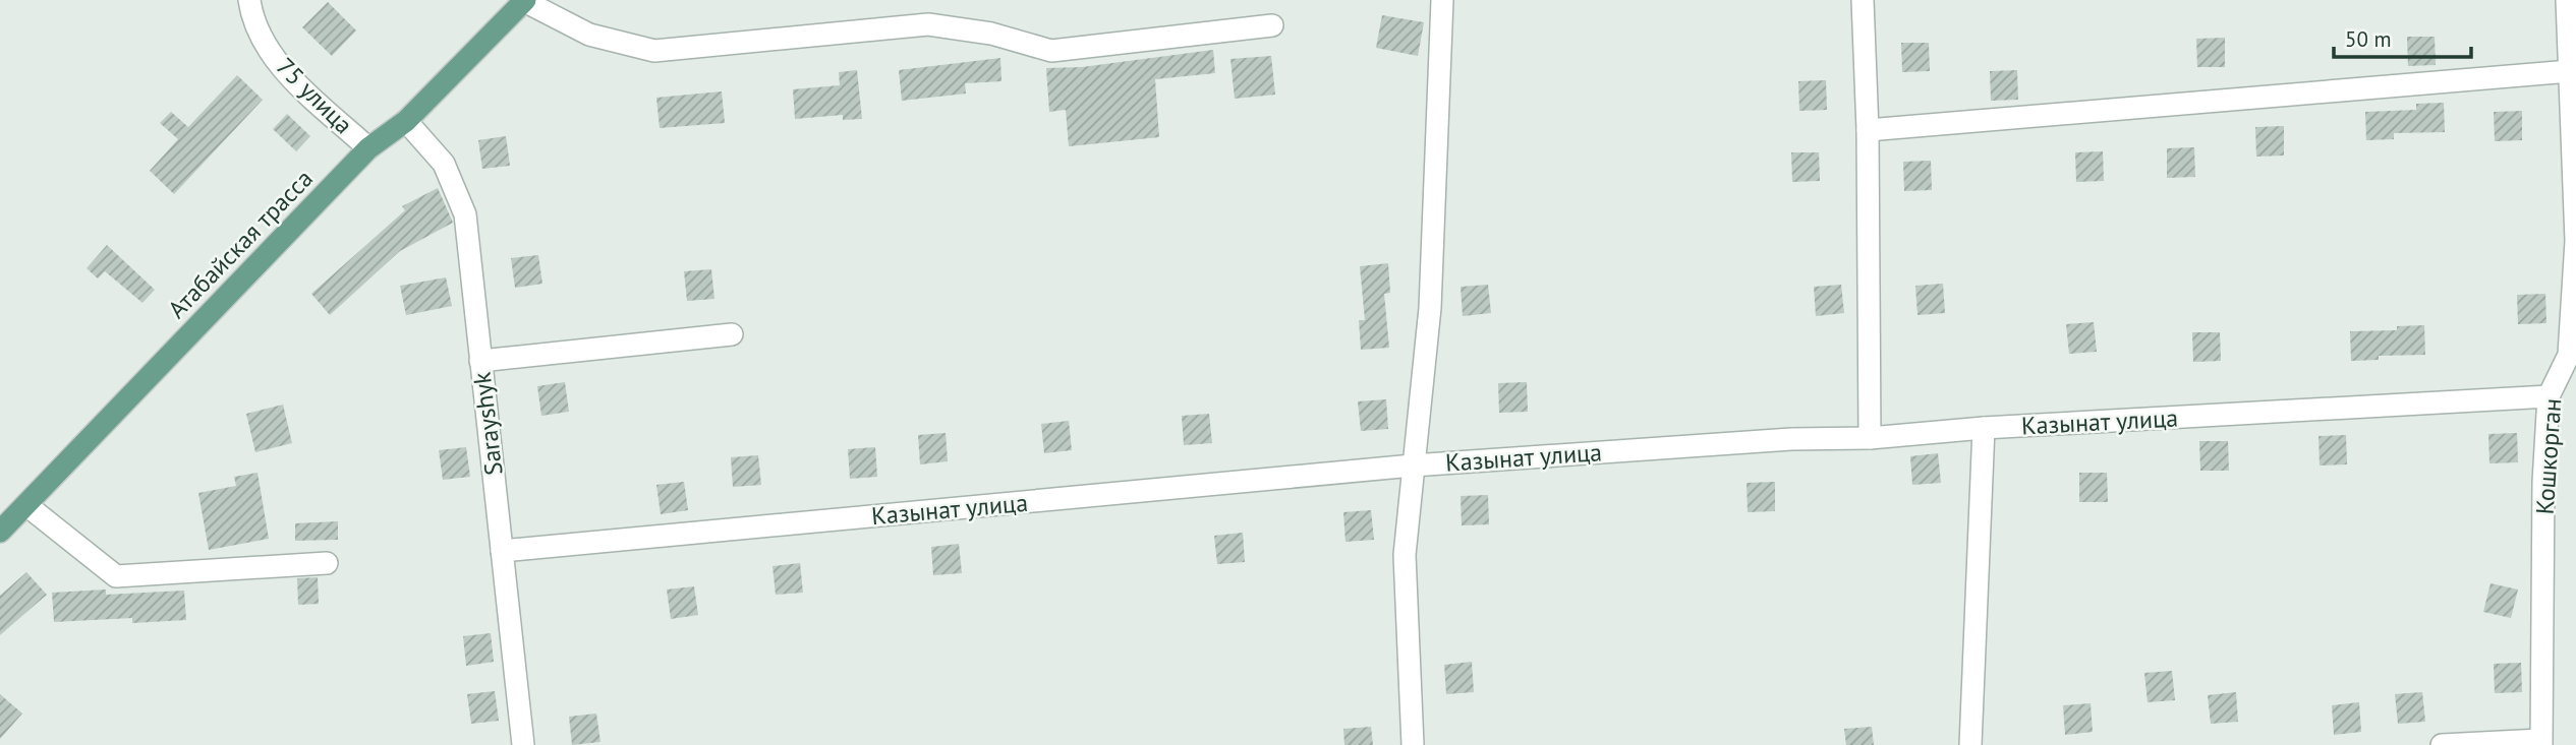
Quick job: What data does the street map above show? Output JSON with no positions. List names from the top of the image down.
{
  "streets": {
    "main road": ["Атабайская трасса"],
    "street": [
      "75 улица",
      "Казынат улица",
      "Sarayshyk",
      "Кошкорган"
    ]
  },
  "crossings": [
    ["75 улица", "Атабайская трасса"],
    ["Атабайская трасса", "Sarayshyk"],
    ["Казынат улица", "Sarayshyk"],
    ["Казынат улица", "Кошкорган"]
  ],
  "scale_bar": "50 m"
}
